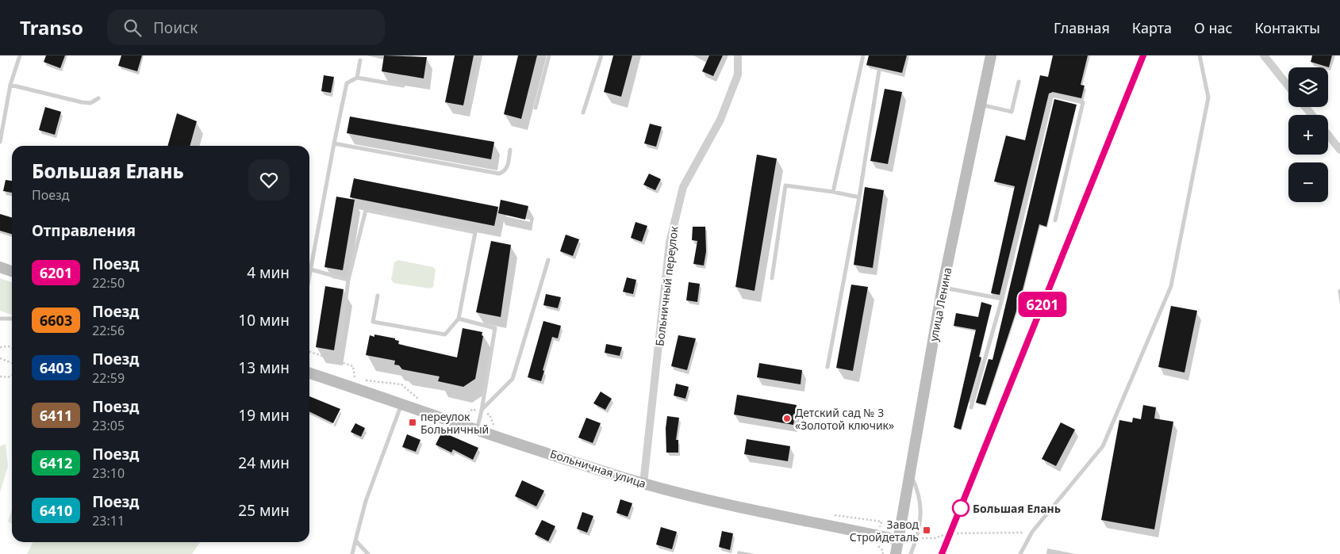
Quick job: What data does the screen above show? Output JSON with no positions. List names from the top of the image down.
{
  "streets": {
    "street": ["Больничный переулок", "улица Ленина", "Больничная улица"]
  },
  "crossings": [
    ["Больничный переулок", "Больничная улица"],
    ["улица Ленина", "Больничная улица"]
  ],
  "places": {
    "other": ["Детский сад № 3 «Золотой ключик»", "Большая Елань"],
    "transit": ["переулок Больничный", "Завод Стройдеталь"]
  },
  "page": {
    "header": "Transo",
    "search": "Поиск",
    "nav": [
      "Главная",
      "Карта",
      "О нас",
      "Контакты"
    ],
    "on_map": "6201",
    "map_buttons": ["+", "−"],
    "heading": [
      ["Большая Елань", "Поезд"],
      "Отправления"
    ],
    "list": [
      {
        "mark": "6201",
        "name": "Поезд",
        "note": "22:50",
        "value": "4 мин"
      },
      {
        "mark": "6603",
        "name": "Поезд",
        "note": "22:56",
        "value": "10 мин"
      },
      {
        "mark": "6403",
        "name": "Поезд",
        "note": "22:59",
        "value": "13 мин"
      },
      {
        "mark": "6411",
        "name": "Поезд",
        "note": "23:05",
        "value": "19 мин"
      },
      {
        "mark": "6412",
        "name": "Поезд",
        "note": "23:10",
        "value": "24 мин"
      },
      {
        "mark": "6410",
        "name": "Поезд",
        "note": "23:11",
        "value": "25 мин"
      }
    ]
  }
}
